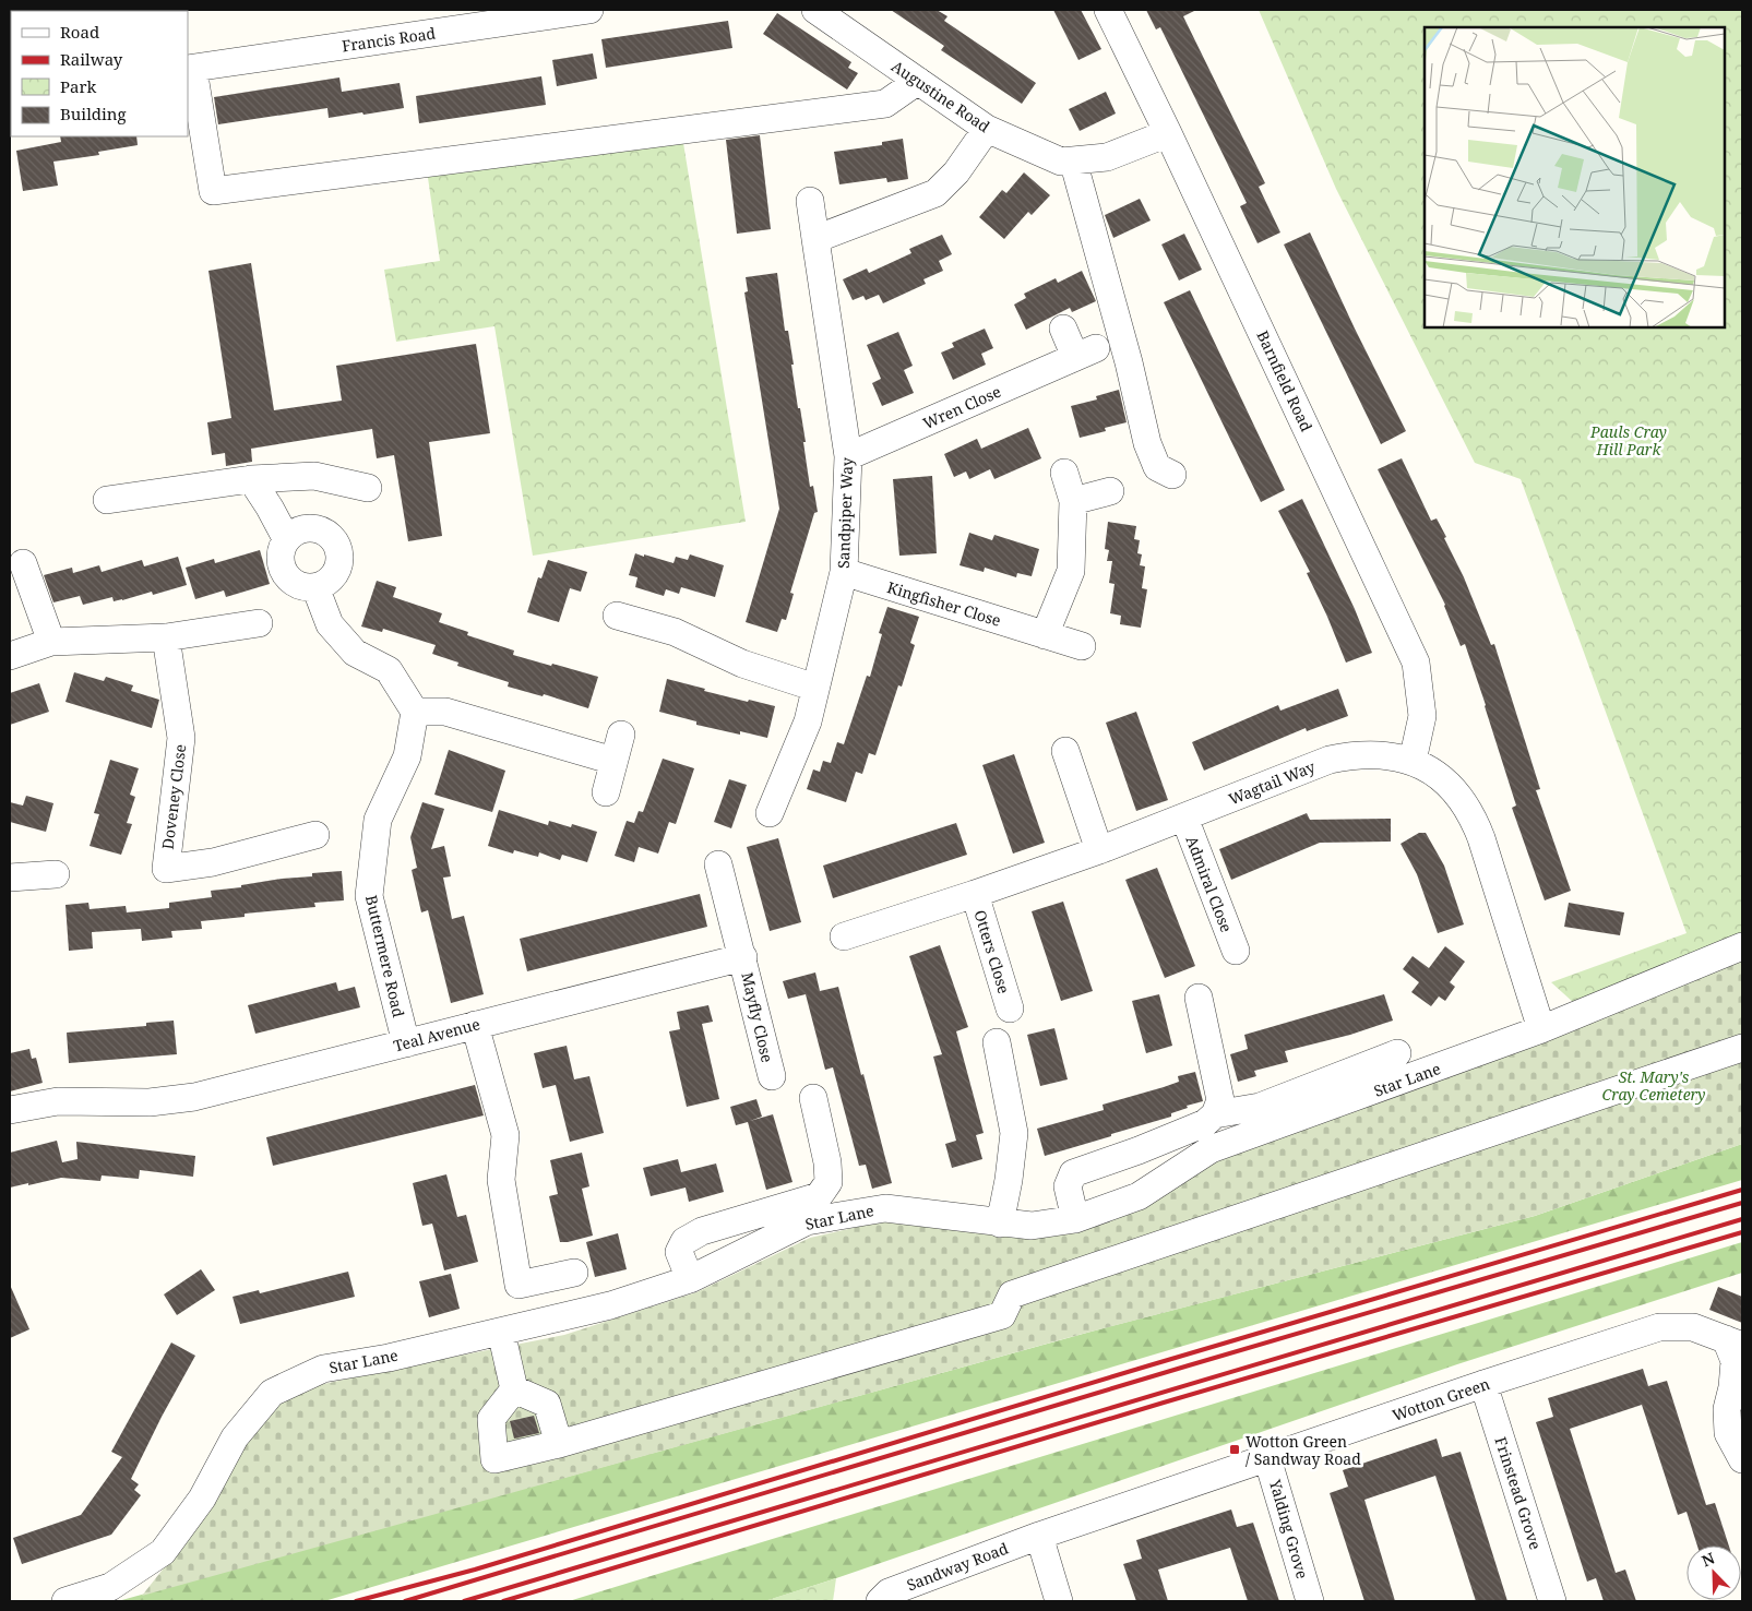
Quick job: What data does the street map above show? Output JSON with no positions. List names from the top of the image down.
{
  "streets": {
    "street": [
      "Francis Road",
      "Augustine Road",
      "Barnfield Road",
      "Wren Close",
      "Sandpiper Way",
      "Kingfisher Close",
      "Wagtail Way",
      "Doveney Close",
      "Admiral Close",
      "Otters Close",
      "Buttermere Road",
      "Mayfly Close",
      "Teal Avenue",
      "Star Lane",
      "Wotton Green",
      "Frinstead Grove",
      "Yalding Grove",
      "Sandway Road"
    ]
  },
  "crossings": [
    ["Augustine Road", "Barnfield Road"],
    ["Barnfield Road", "Wagtail Way"],
    ["Wren Close", "Sandpiper Way"],
    ["Sandpiper Way", "Kingfisher Close"],
    ["Wagtail Way", "Admiral Close"],
    ["Wagtail Way", "Otters Close"],
    ["Wagtail Way", "Star Lane"],
    ["Buttermere Road", "Teal Avenue"],
    ["Mayfly Close", "Teal Avenue"],
    ["Wotton Green", "Frinstead Grove"],
    ["Wotton Green", "Yalding Grove"],
    ["Wotton Green", "Sandway Road"]
  ],
  "parks": ["Pauls Cray Hill Park", "St. Mary's Cray Cemetery"],
  "places": {
    "transit": ["Wotton Green / Sandway Road"]
  },
  "legend": [
    "Road",
    "Railway",
    "Park",
    "Building"
  ],
  "north": "top left"
}
